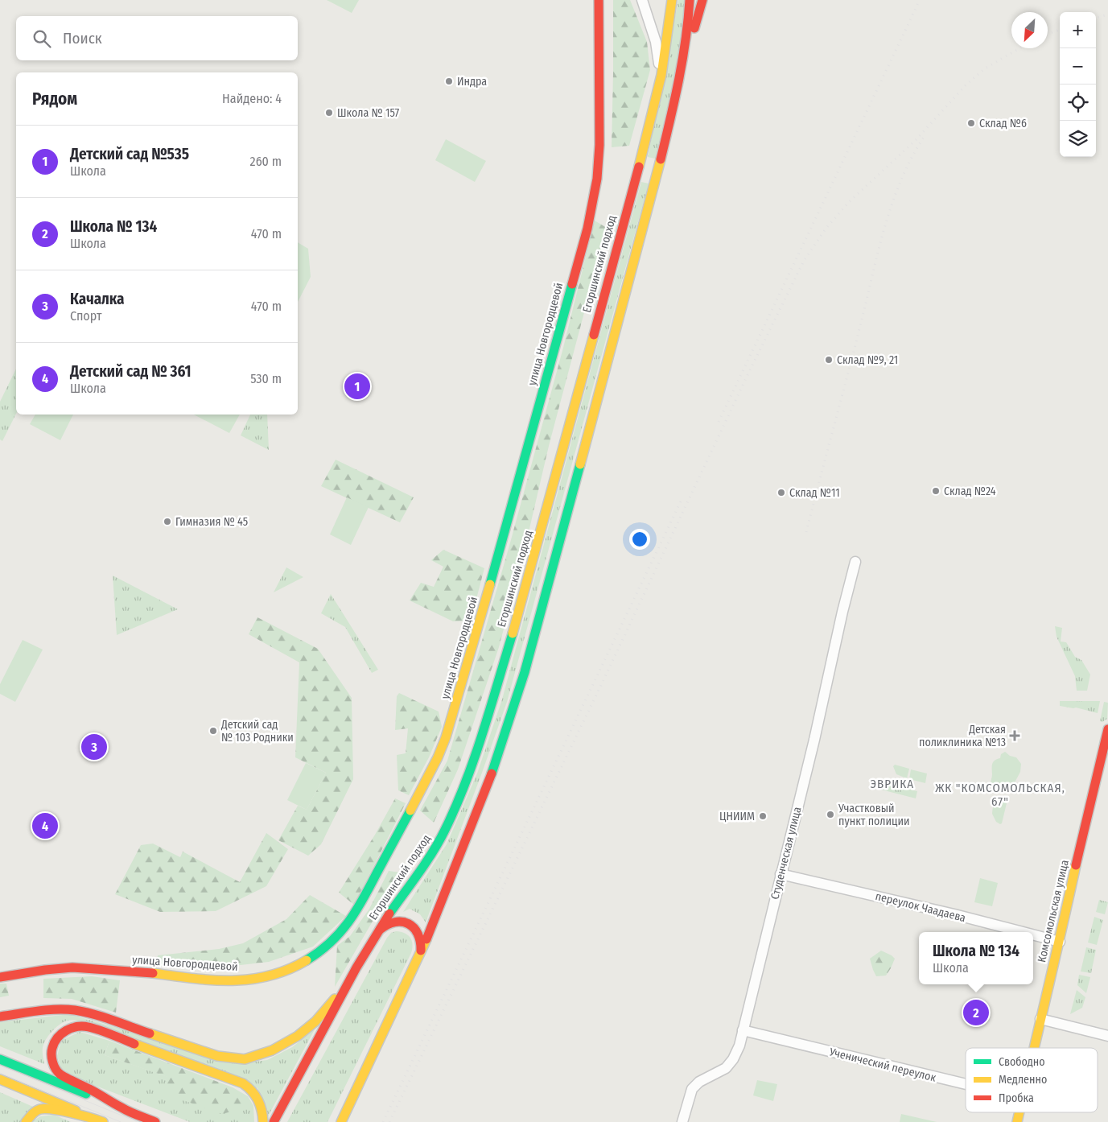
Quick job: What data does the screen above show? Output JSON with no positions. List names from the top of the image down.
{
  "streets": {
    "main road": ["Егоршинский подход", "улица Новгородцевой", "Комсомольская улица"],
    "street": ["Студенческая улица", "переулок Чаадаева", "Ученический переулок"]
  },
  "crossings": [
    ["Студенческая улица", "переулок Чаадаева"],
    ["Студенческая улица", "Ученический переулок"],
    ["переулок Чаадаева", "Комсомольская улица"]
  ],
  "districts": ["ЭВРИКА", "ЖК \"КОМСОМОЛЬСКАЯ, 67\""],
  "places": {
    "other": [
      "Индра",
      "Школа № 157",
      "Склад №6",
      "Склад №9, 21",
      "Склад №24",
      "Склад №11",
      "Гимназия № 45",
      "Детский сад № 103 Родники",
      "Участковый пункт полиции",
      "ЦНИИМ"
    ],
    "health": ["Детская поликлиника №13"]
  },
  "legend": ["Свободно", "Медленно", "Пробка"],
  "north": "bottom left",
  "page": {
    "map_buttons": ["+", "−"],
    "search": "Поиск",
    "heading": ["Рядом", "Найдено: 4"],
    "list": [
      {
        "mark": "1",
        "name": "Детский сад №535",
        "note": "Школа",
        "value": "260 m"
      },
      {
        "mark": "2",
        "name": "Школа № 134",
        "note": "Школа",
        "value": "470 m"
      },
      {
        "mark": "3",
        "name": "Качалка",
        "note": "Спорт",
        "value": "470 m"
      },
      {
        "mark": "4",
        "name": "Детский сад № 361",
        "note": "Школа",
        "value": "530 m"
      }
    ],
    "pins": [
      "1",
      "3",
      "4",
      "2"
    ],
    "popup": ["Школа № 134", "Школа"]
  }
}
